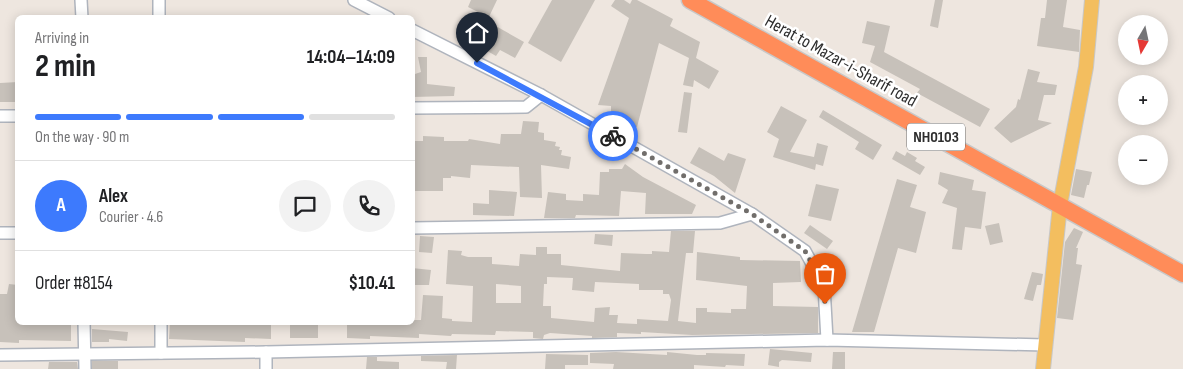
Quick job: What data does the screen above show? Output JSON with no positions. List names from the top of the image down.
{
  "streets": {
    "highway": ["Herat to Mazar-i-Sharif road", "NH0103"]
  },
  "north": "bottom",
  "page": {
    "map_buttons": ["+", "−"],
    "heading": ["2 min", "Arriving in", "14:04–14:09"],
    "panel": [
      "Alex",
      "Courier · 4.6",
      "Order #8154",
      "$10.41"
    ],
    "bar": "On the way · 90 m",
    "round": "A"
  }
}
